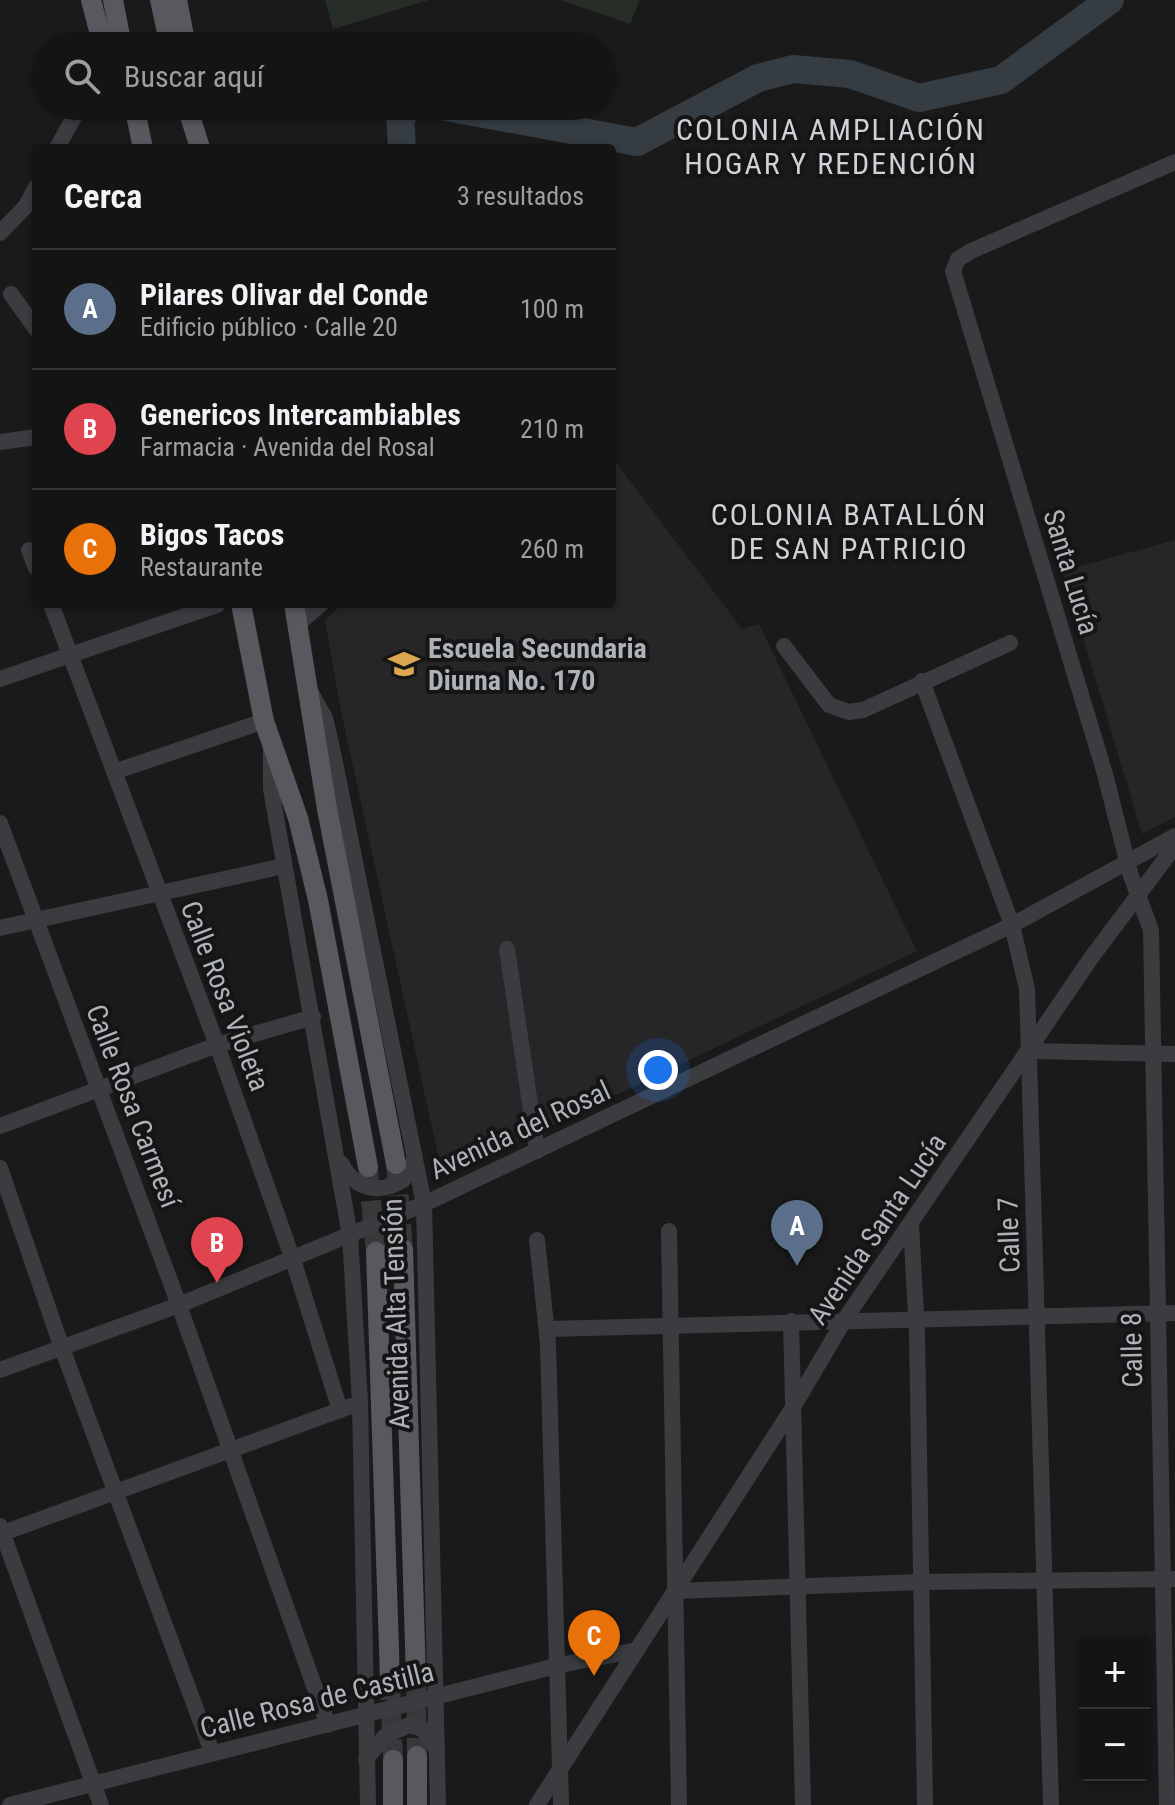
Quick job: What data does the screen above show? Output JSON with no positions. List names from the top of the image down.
{
  "streets": {
    "main road": ["Avenida Alta Tensión"],
    "street": [
      "Santa Lucía",
      "Calle Rosa Violeta",
      "Calle Rosa Carmesí",
      "Avenida del Rosal",
      "Avenida Santa Lucía",
      "Calle 7",
      "Calle 8",
      "Calle Rosa de Castilla"
    ]
  },
  "crossings": [
    ["Santa Lucía", "Avenida del Rosal"],
    ["Santa Lucía", "Avenida Santa Lucía"],
    ["Santa Lucía", "Calle 8"],
    ["Calle Rosa Violeta", "Avenida del Rosal"],
    ["Calle Rosa Carmesí", "Avenida del Rosal"],
    ["Calle Rosa Carmesí", "Calle Rosa de Castilla"],
    ["Avenida del Rosal", "Calle 7"],
    ["Avenida del Rosal", "Avenida Alta Tensión"],
    ["Avenida Santa Lucía", "Calle 7"],
    ["Avenida Santa Lucía", "Calle 8"],
    ["Avenida Santa Lucía", "Calle Rosa de Castilla"],
    ["Avenida Alta Tensión", "Calle Rosa de Castilla"]
  ],
  "districts": ["COLONIA AMPLIACIÓN HOGAR Y REDENCIÓN", "COLONIA BATALLÓN DE SAN PATRICIO"],
  "places": {
    "school or university": ["Escuela Secundaria Diurna No. 170"]
  },
  "page": {
    "search": "Buscar aquí",
    "heading": ["Cerca", "3 resultados"],
    "list": [
      {
        "mark": "A",
        "name": "Pilares Olivar del Conde",
        "note": "Edificio público · Calle 20",
        "value": "100 m"
      },
      {
        "mark": "B",
        "name": "Genericos Intercambiables",
        "note": "Farmacia · Avenida del Rosal",
        "value": "210 m"
      },
      {
        "mark": "C",
        "name": "Bigos Tacos",
        "note": "Restaurante",
        "value": "260 m"
      }
    ],
    "pins": ["A", "B", "C"],
    "map_buttons": ["+", "−"]
  }
}
